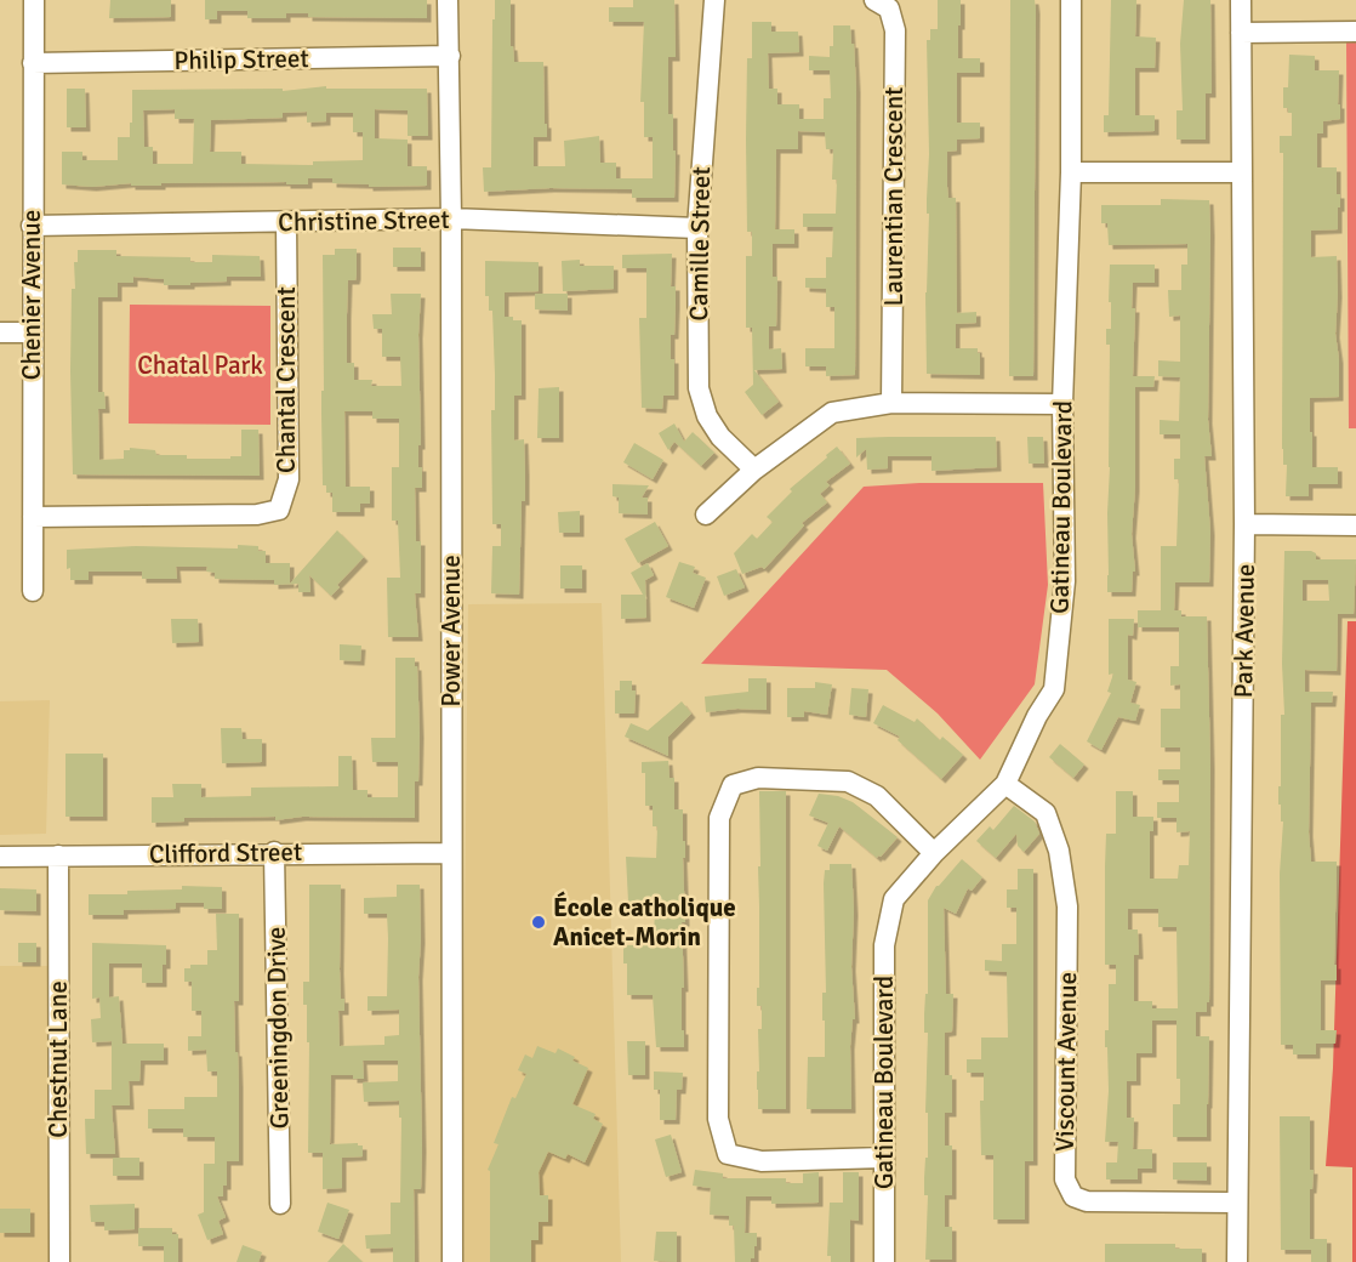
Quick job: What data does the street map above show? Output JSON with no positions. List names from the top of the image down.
{
  "streets": {
    "street": [
      "Philip Street",
      "Laurentian Crescent",
      "Christine Street",
      "Camille Street",
      "Chenier Avenue",
      "Chantal Crescent",
      "Gatineau Boulevard",
      "Power Avenue",
      "Park Avenue",
      "Clifford Street",
      "Greeningdon Drive",
      "Chestnut Lane",
      "Viscount Avenue"
    ]
  },
  "crossings": [
    ["Philip Street", "Chenier Avenue"],
    ["Philip Street", "Power Avenue"],
    ["Christine Street", "Camille Street"],
    ["Christine Street", "Chenier Avenue"],
    ["Christine Street", "Chantal Crescent"],
    ["Christine Street", "Power Avenue"],
    ["Chenier Avenue", "Chantal Crescent"],
    ["Gatineau Boulevard", "Viscount Avenue"],
    ["Power Avenue", "Clifford Street"],
    ["Park Avenue", "Viscount Avenue"],
    ["Clifford Street", "Greeningdon Drive"],
    ["Clifford Street", "Chestnut Lane"]
  ],
  "parks": ["Chatal Park"],
  "places": ["École catholique Anicet-Morin"]
}
